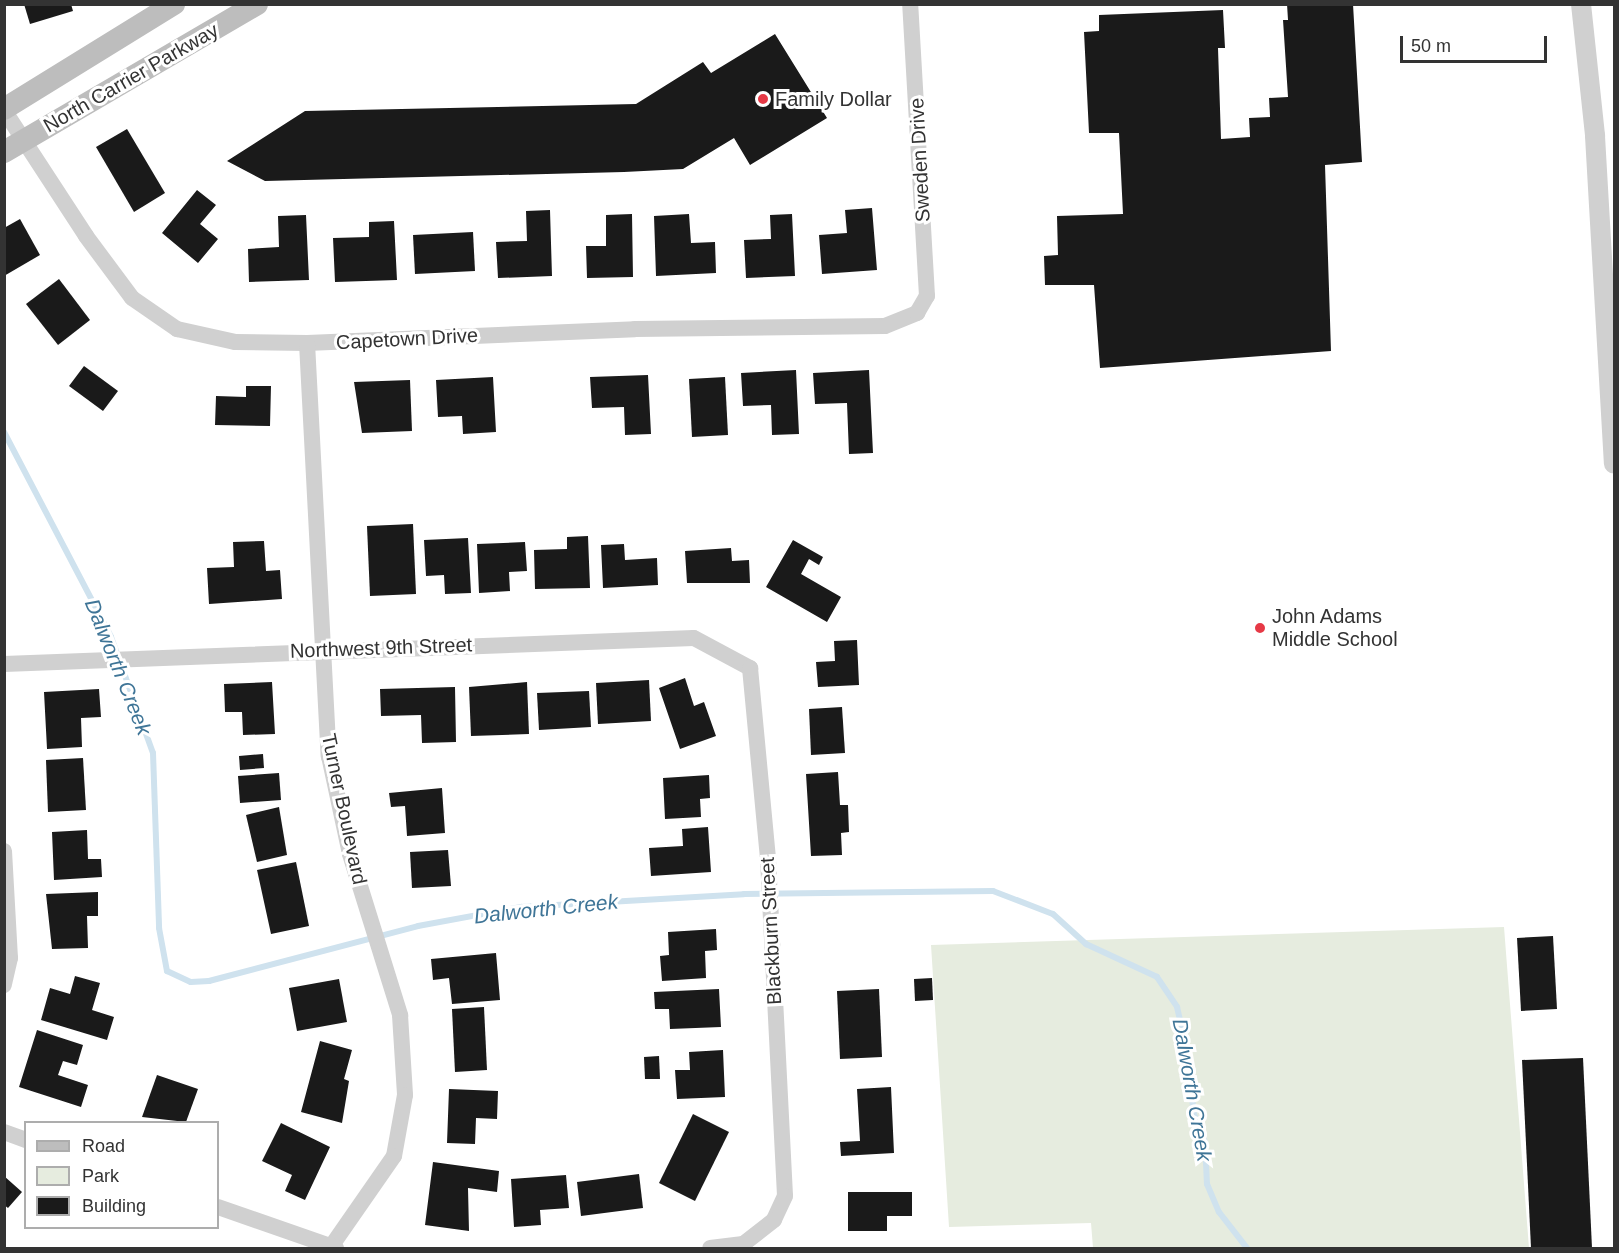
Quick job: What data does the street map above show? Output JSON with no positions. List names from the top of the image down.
{
  "streets": {
    "main road": ["North Carrier Parkway"],
    "street": [
      "Sweden Drive",
      "Capetown Drive",
      "Northwest 9th Street",
      "Turner Boulevard",
      "Blackburn Street"
    ]
  },
  "crossings": [
    ["North Carrier Parkway", "Capetown Drive"],
    ["Sweden Drive", "Capetown Drive"],
    ["Capetown Drive", "Turner Boulevard"],
    ["Northwest 9th Street", "Turner Boulevard"],
    ["Northwest 9th Street", "Blackburn Street"]
  ],
  "water": ["Dalworth Creek"],
  "places": ["Family Dollar", "John Adams Middle School"],
  "legend": ["Road", "Park", "Building"],
  "scale_bar": "50 m"
}
